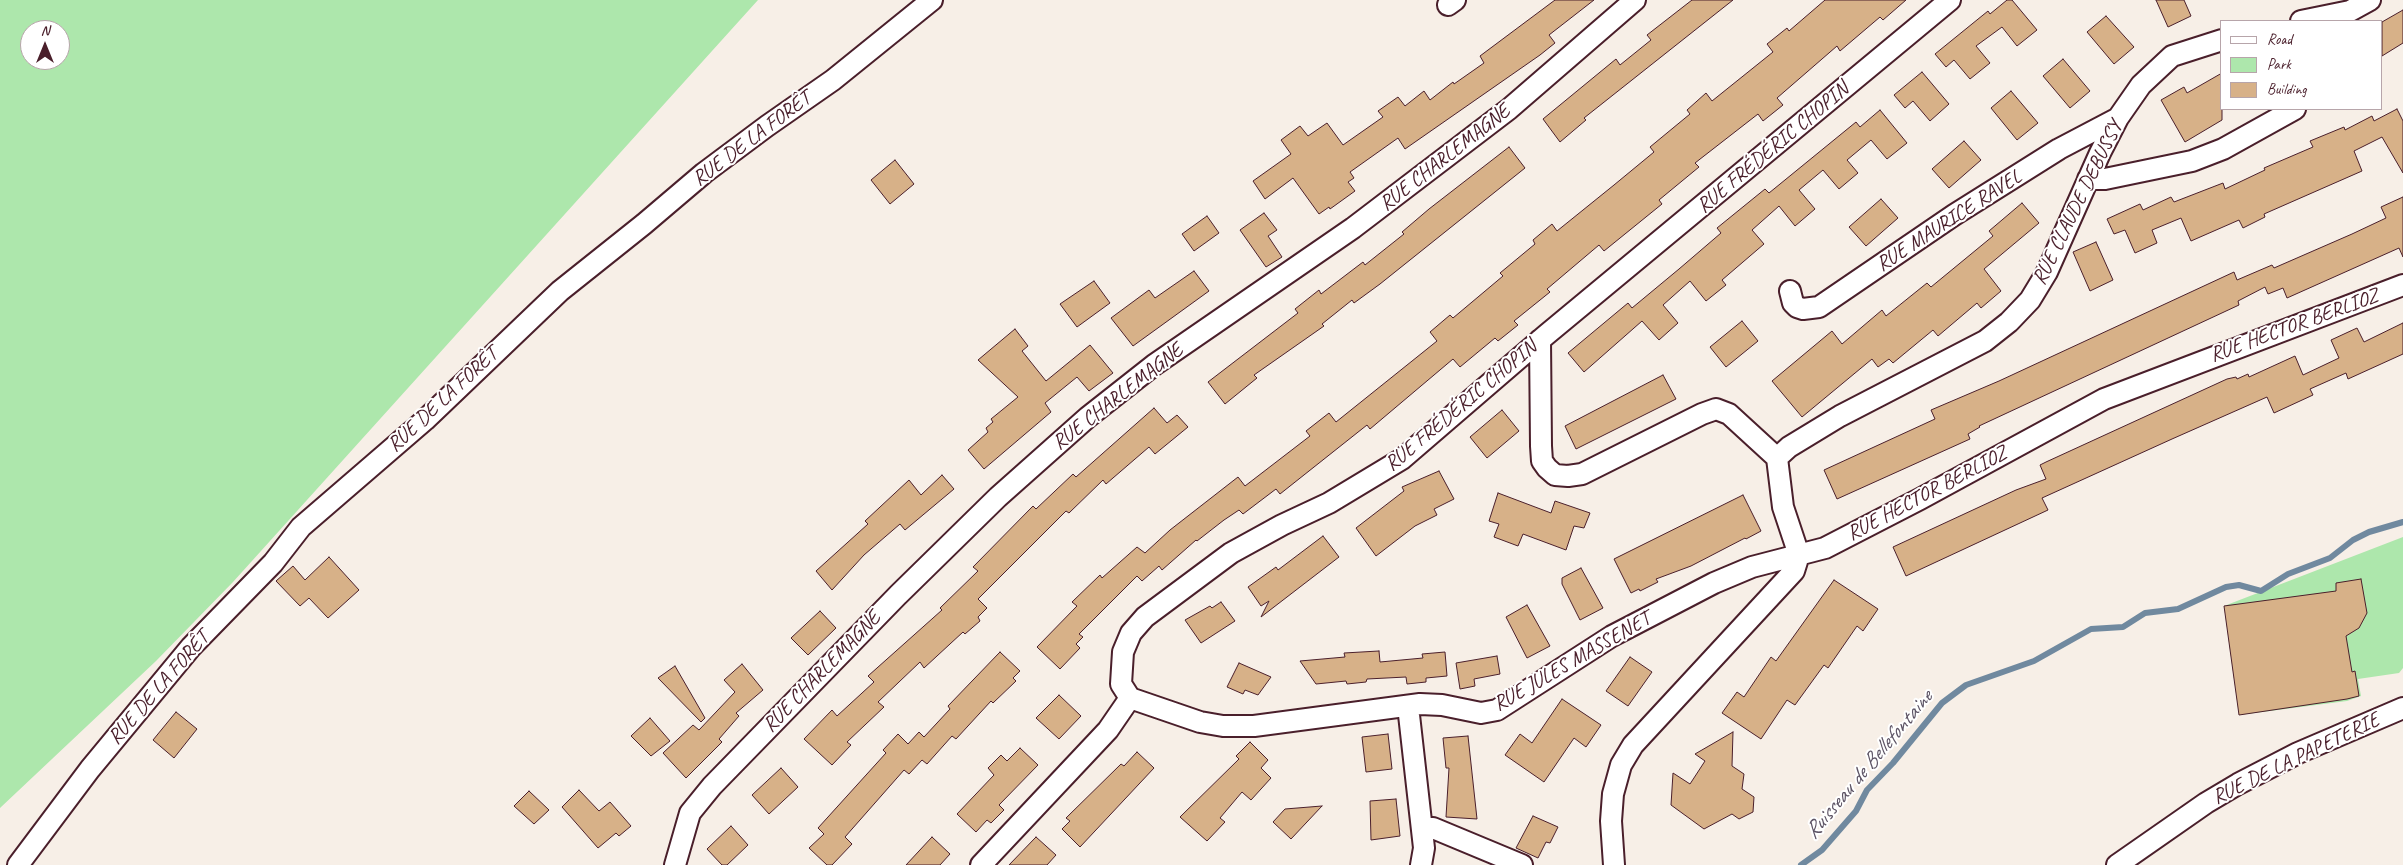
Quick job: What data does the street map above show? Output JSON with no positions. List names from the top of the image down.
{
  "streets": {
    "street": [
      "RUE DE LA FORÊT",
      "RUE FRÉDÉRIC CHOPIN",
      "RUE CHARLEMAGNE",
      "RUE CLAUDE DEBUSSY",
      "RUE MAURICE RAVEL",
      "RUE HECTOR BERLIOZ",
      "RUE JULES MASSENET",
      "RUE DE LA PAPETERIE"
    ]
  },
  "crossings": [
    ["RUE FRÉDÉRIC CHOPIN", "RUE JULES MASSENET"],
    ["RUE CLAUDE DEBUSSY", "RUE MAURICE RAVEL"],
    ["RUE HECTOR BERLIOZ", "RUE JULES MASSENET"]
  ],
  "water": ["Ruisseau de Bellefontaine"],
  "legend": ["Road", "Park", "Building"],
  "north": "top"
}
